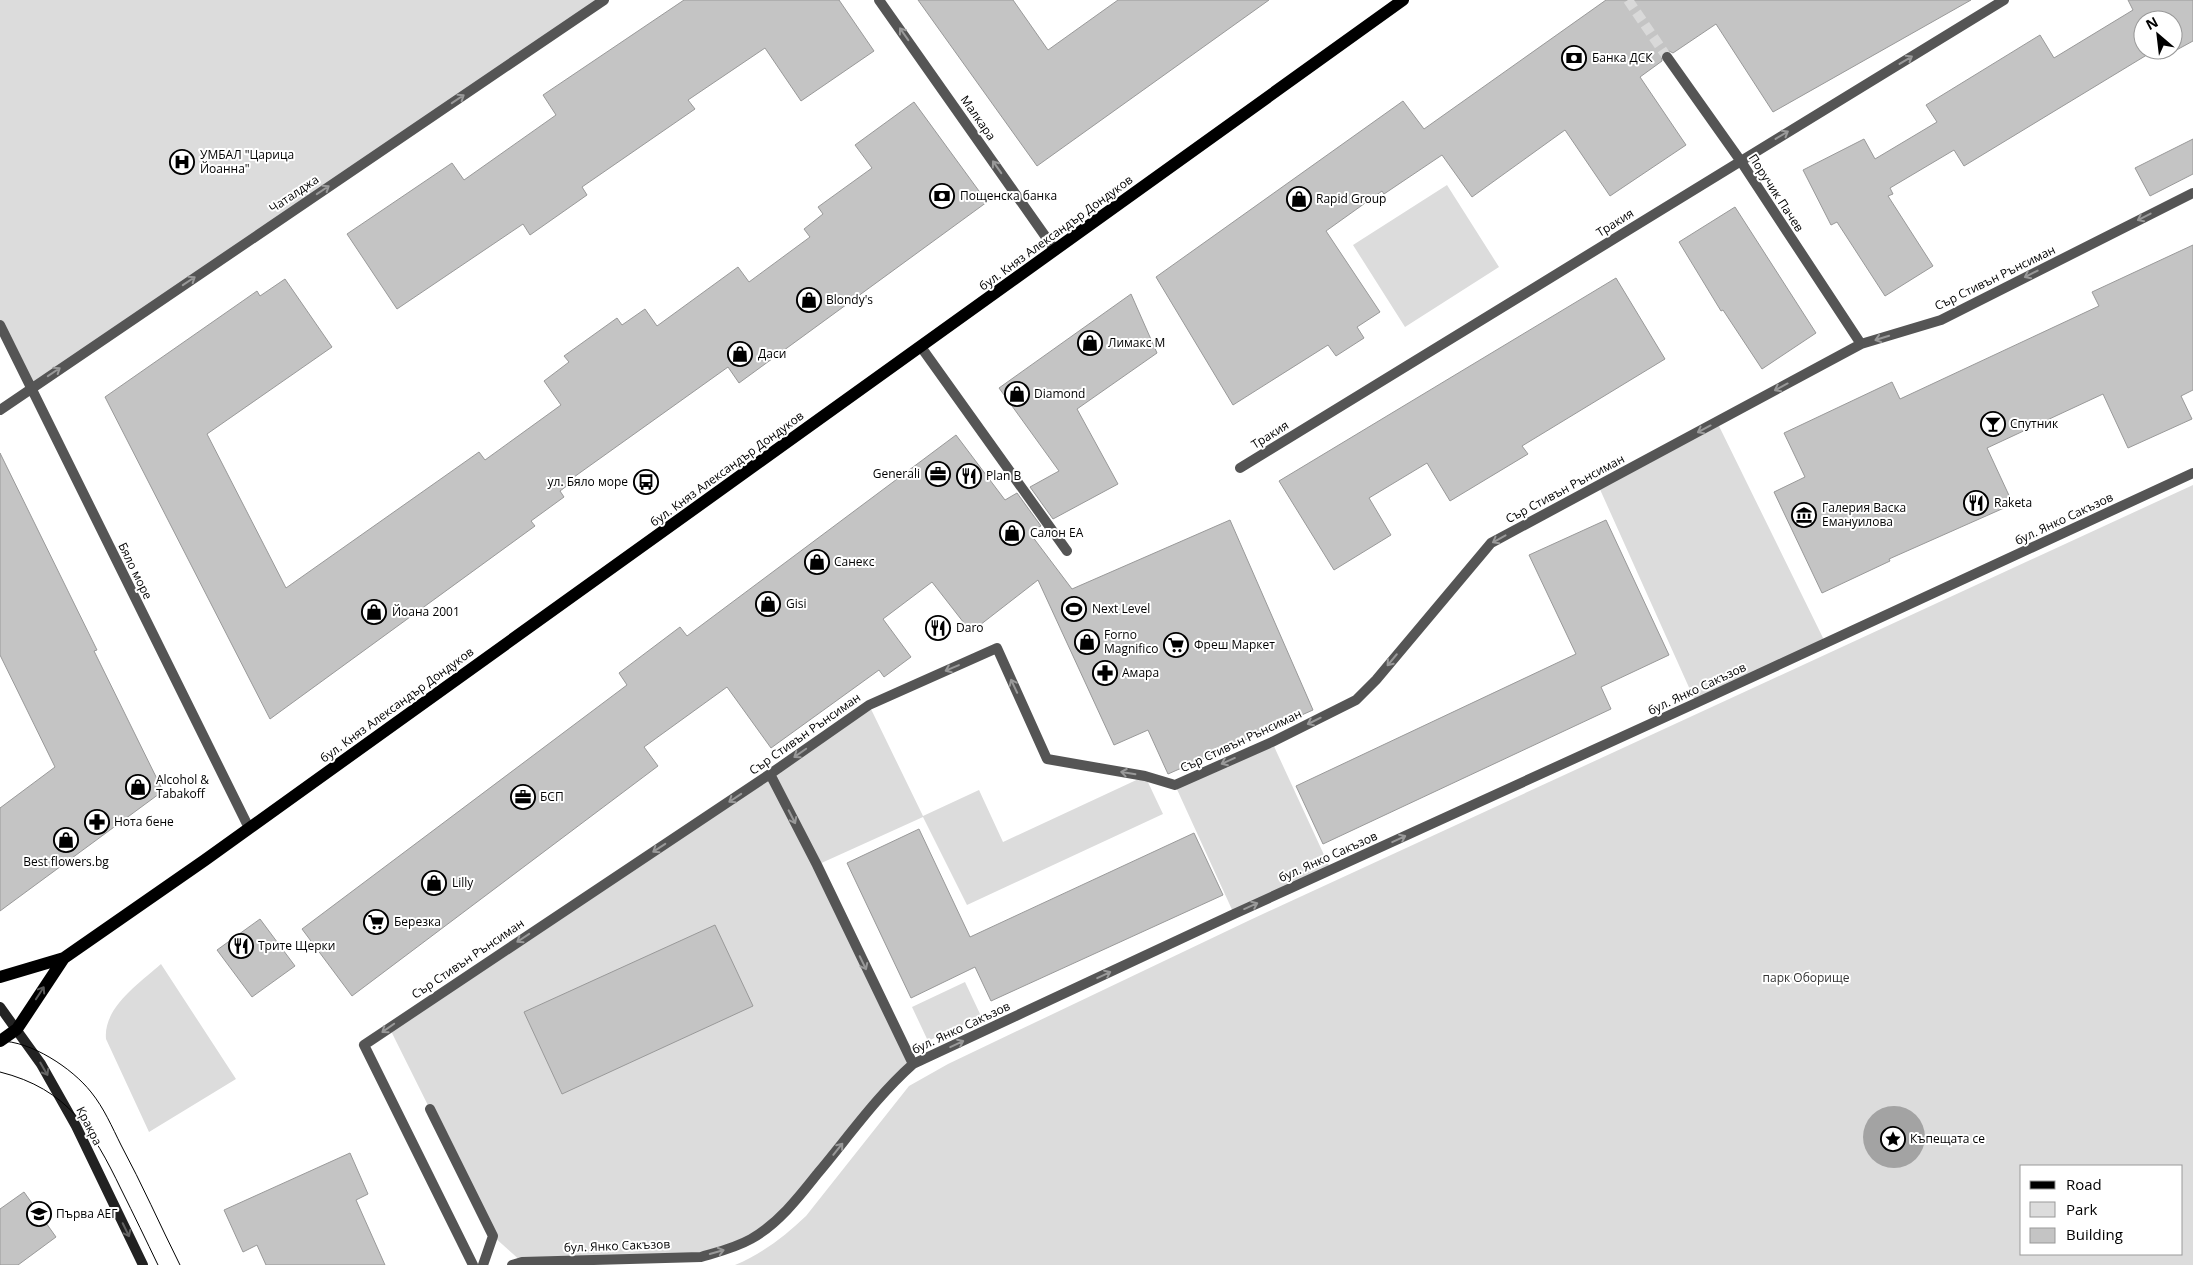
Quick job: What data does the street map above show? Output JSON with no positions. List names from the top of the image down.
{
  "streets": {
    "main road": ["бул. Княз Александър Дондуков"],
    "street": [
      "Малкара",
      "Поручик Пачев",
      "Чаталджа",
      "Тракия",
      "Сър Стивън Рънсиман",
      "бул. Янко Сакъзов",
      "Бяло море",
      "Кракра"
    ]
  },
  "crossings": [
    ["Малкара", "бул. Княз Александър Дондуков"],
    ["Поручик Пачев", "Тракия"],
    ["Поручик Пачев", "Сър Стивън Рънсиман"],
    ["Чаталджа", "Бяло море"],
    ["бул. Княз Александър Дондуков", "Бяло море"],
    ["бул. Княз Александър Дондуков", "Кракра"]
  ],
  "one_way": [
    "Малкара",
    "Чаталджа",
    "Сър Стивън Рънсиман",
    "бул. Янко Сакъзов",
    "Кракра"
  ],
  "parks": ["парк Оборище"],
  "places": {
    "bank": ["Банка ДСК", "Пощенска банка"],
    "hospital": ["УМБАЛ \"Царица Йоанна\""],
    "shop": [
      "Rapid Group",
      "Blondy's",
      "Лимакс М",
      "Даси",
      "Diamond",
      "Салон ЕА",
      "Санекс",
      "Gisi",
      "Йоана 2001",
      "Forno Magnifico",
      "Alcohol & Tabakoff",
      "Best flowers.bg",
      "Lilly"
    ],
    "bar": ["Спутник"],
    "office": ["Generali", "БСП"],
    "restaurant": [
      "Plan B",
      "Raketa",
      "Daro",
      "Трите Щерки"
    ],
    "bus stop": ["ул. Бяло море"],
    "museum": ["Галерия Васка Емануилова"],
    "sports": ["Next Level"],
    "supermarket": ["Фреш Маркет", "Березка"],
    "pharmacy": ["Амара", "Нота бене"],
    "place": ["Къпещата се"],
    "school or university": ["Първа АЕГ"]
  },
  "legend": ["Road", "Park", "Building"],
  "north": "top left"
}
